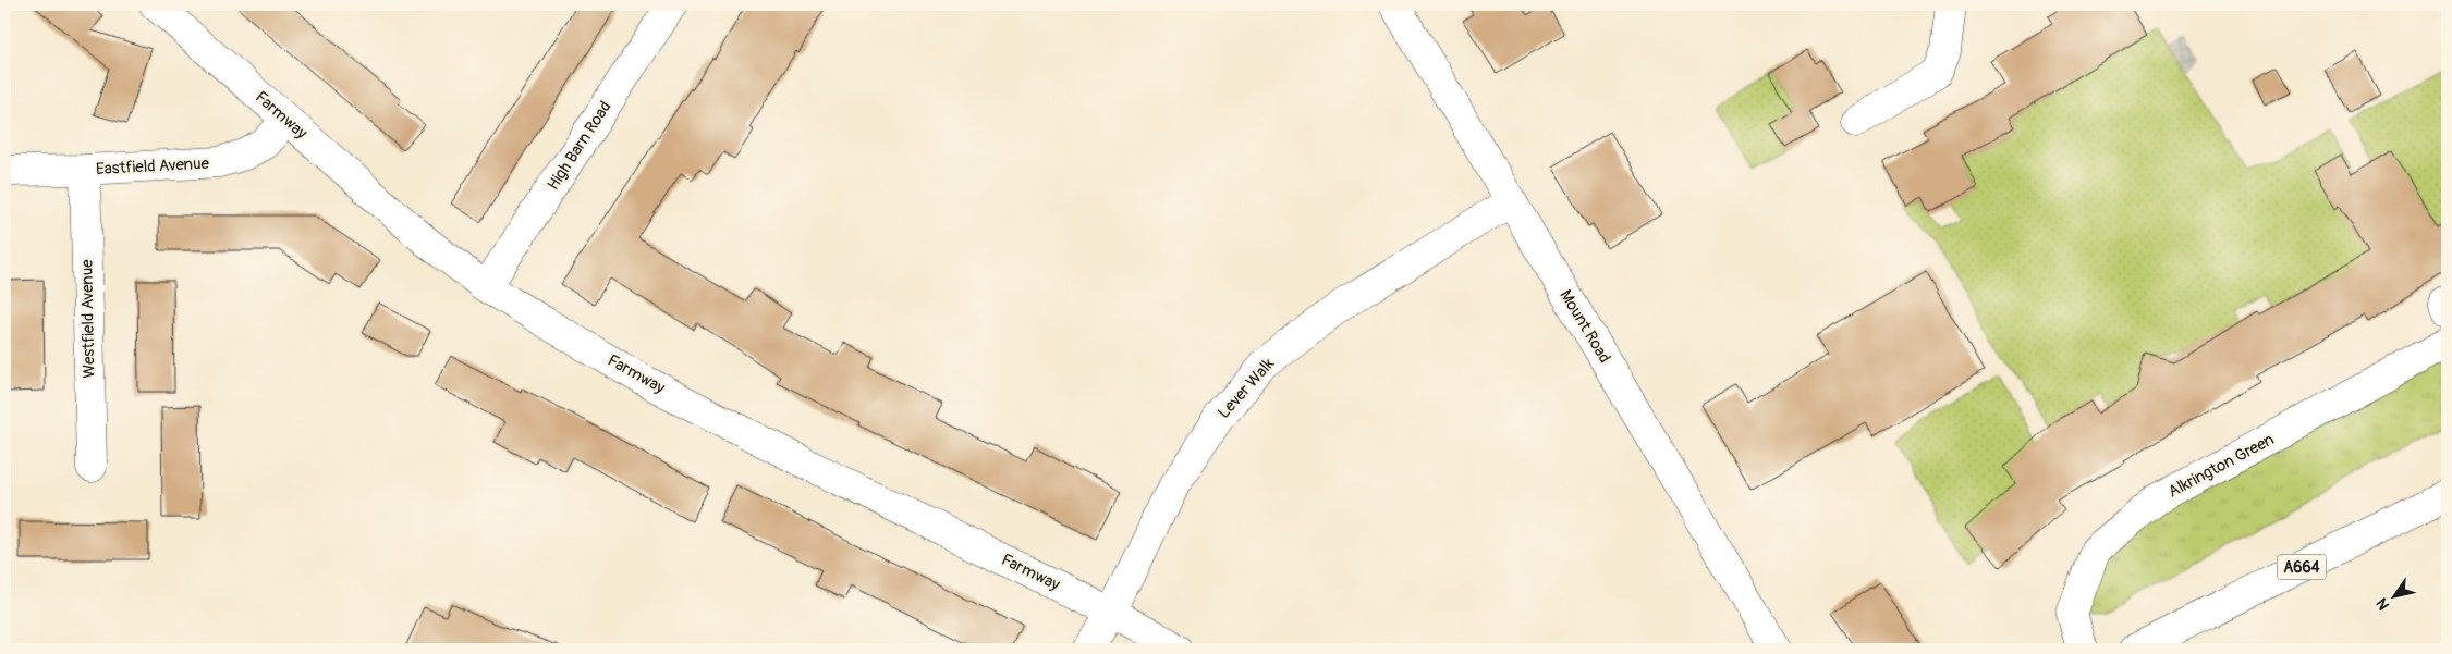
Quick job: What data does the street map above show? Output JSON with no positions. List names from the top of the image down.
{
  "streets": {
    "street": [
      "Farmway",
      "High Barn Road",
      "Eastfield Avenue",
      "Westfield Avenue",
      "Mount Road",
      "Lever Walk",
      "Alkrington Green",
      "A664"
    ]
  },
  "crossings": [
    ["Farmway", "High Barn Road"],
    ["Farmway", "Eastfield Avenue"],
    ["Farmway", "Lever Walk"],
    ["Eastfield Avenue", "Westfield Avenue"],
    ["Mount Road", "Lever Walk"]
  ],
  "north": "bottom left"
}
